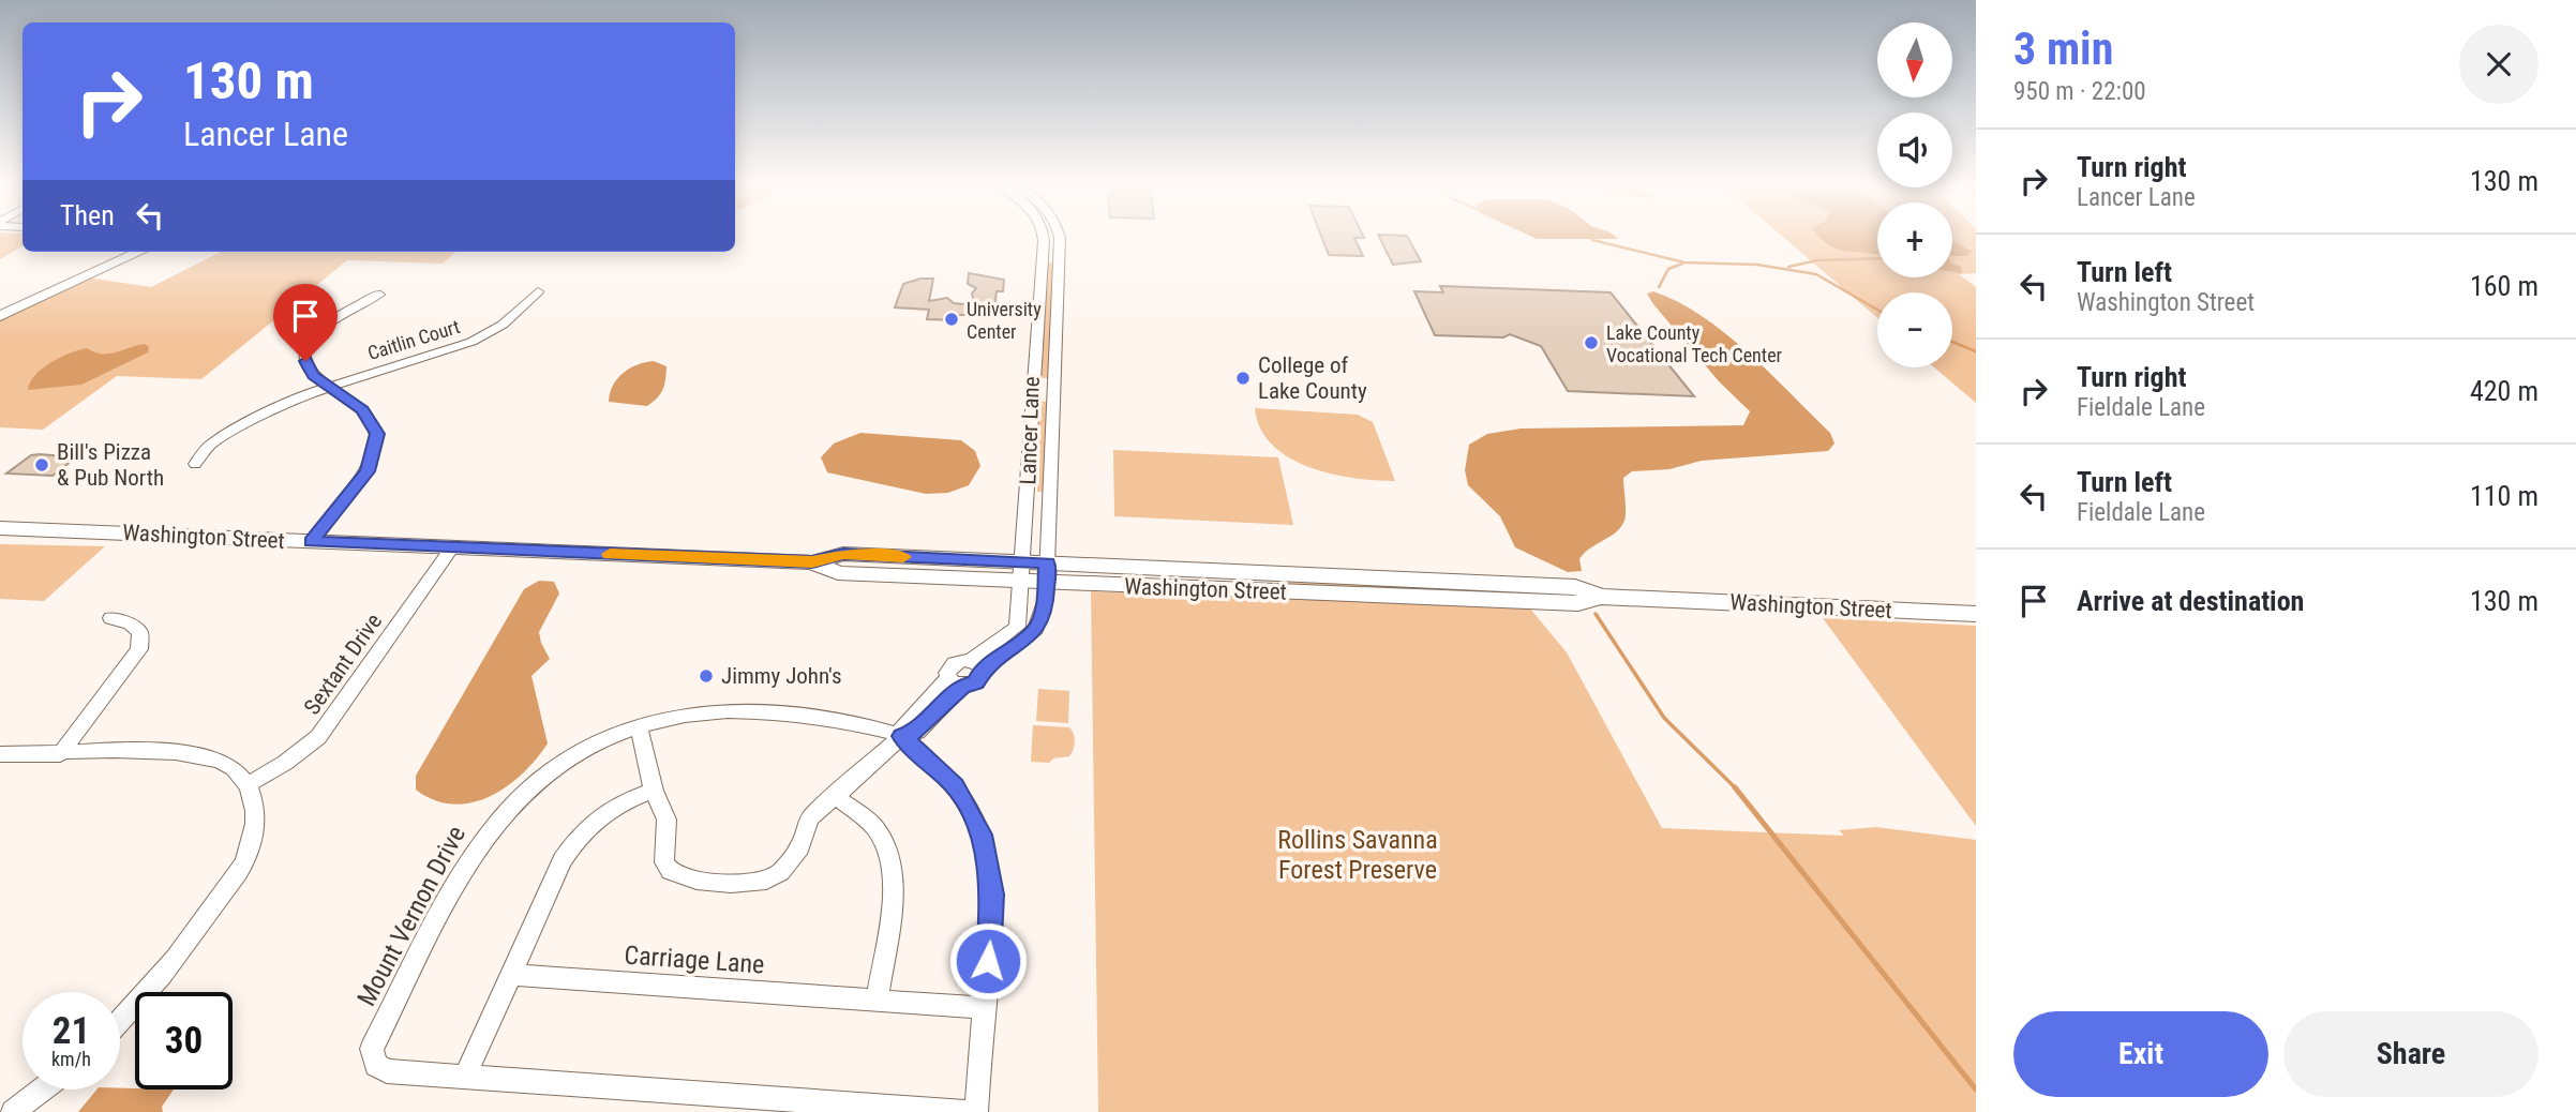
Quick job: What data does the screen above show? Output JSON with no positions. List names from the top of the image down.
{
  "streets": {
    "main road": ["Washington Street"],
    "street": [
      "Caitlin Court",
      "Lancer Lane",
      "Sextant Drive",
      "Mount Vernon Drive",
      "Carriage Lane"
    ]
  },
  "crossings": [
    ["Lancer Lane", "Washington Street"],
    ["Lancer Lane", "Mount Vernon Drive"],
    ["Washington Street", "Sextant Drive"],
    ["Mount Vernon Drive", "Carriage Lane"]
  ],
  "parks": ["Rollins Savanna Forest Preserve"],
  "places": [
    "University Center",
    "Lake County Vocational Tech Center",
    "College of Lake County",
    "Bill's Pizza & Pub North",
    "Jimmy John's"
  ],
  "north": "bottom",
  "page": {
    "heading": ["3 min", "950 m · 22:00"],
    "map_buttons": ["+", "−"],
    "turn": ["130 m", "Lancer Lane"],
    "list": [
      {
        "name": "Turn right",
        "note": "Lancer Lane",
        "value": "130 m"
      },
      {
        "name": "Turn left",
        "note": "Washington Street",
        "value": "160 m"
      },
      {
        "name": "Turn right",
        "note": "Fieldale Lane",
        "value": "420 m"
      },
      {
        "name": "Turn left",
        "note": "Fieldale Lane",
        "value": "110 m"
      },
      {
        "name": "Arrive at destination",
        "value": "130 m"
      }
    ],
    "then": "Then",
    "speed": "21 km/h",
    "limit": "30",
    "buttons": ["Exit", "Share"]
  }
}
